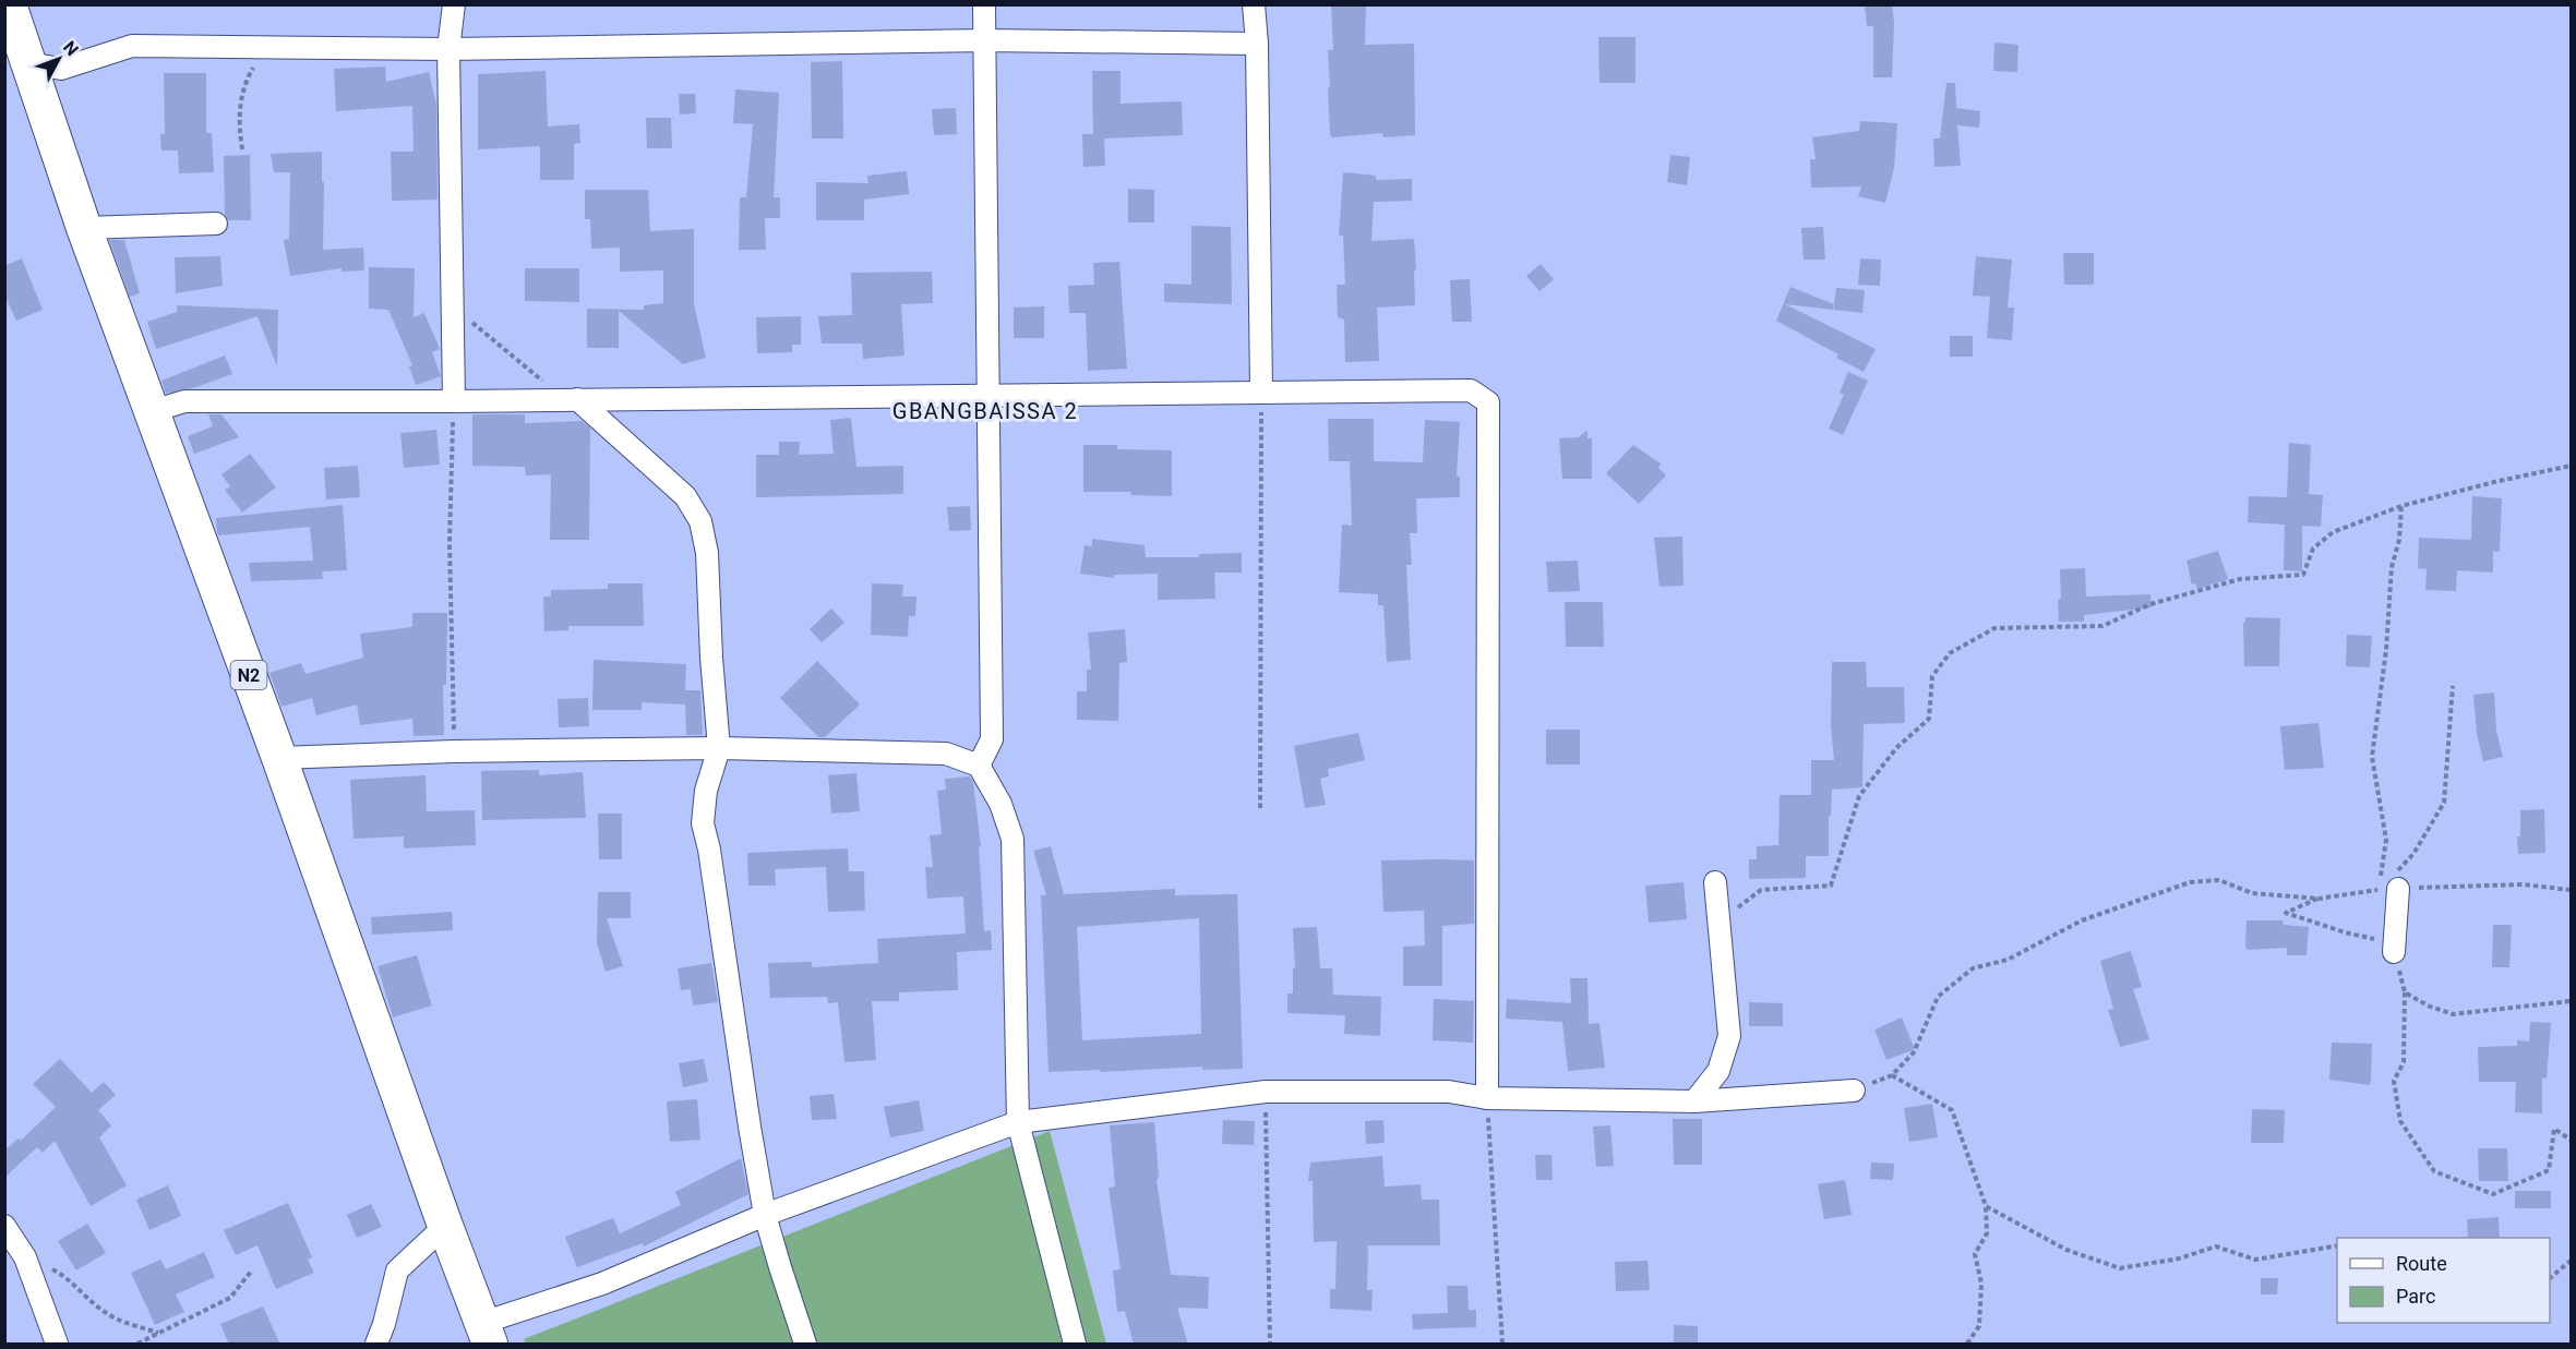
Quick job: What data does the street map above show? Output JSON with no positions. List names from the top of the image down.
{
  "streets": {
    "highway": ["N2"]
  },
  "districts": ["GBANGBAISSA 2"],
  "legend": ["Route", "Parc"],
  "north": "top right"
}
